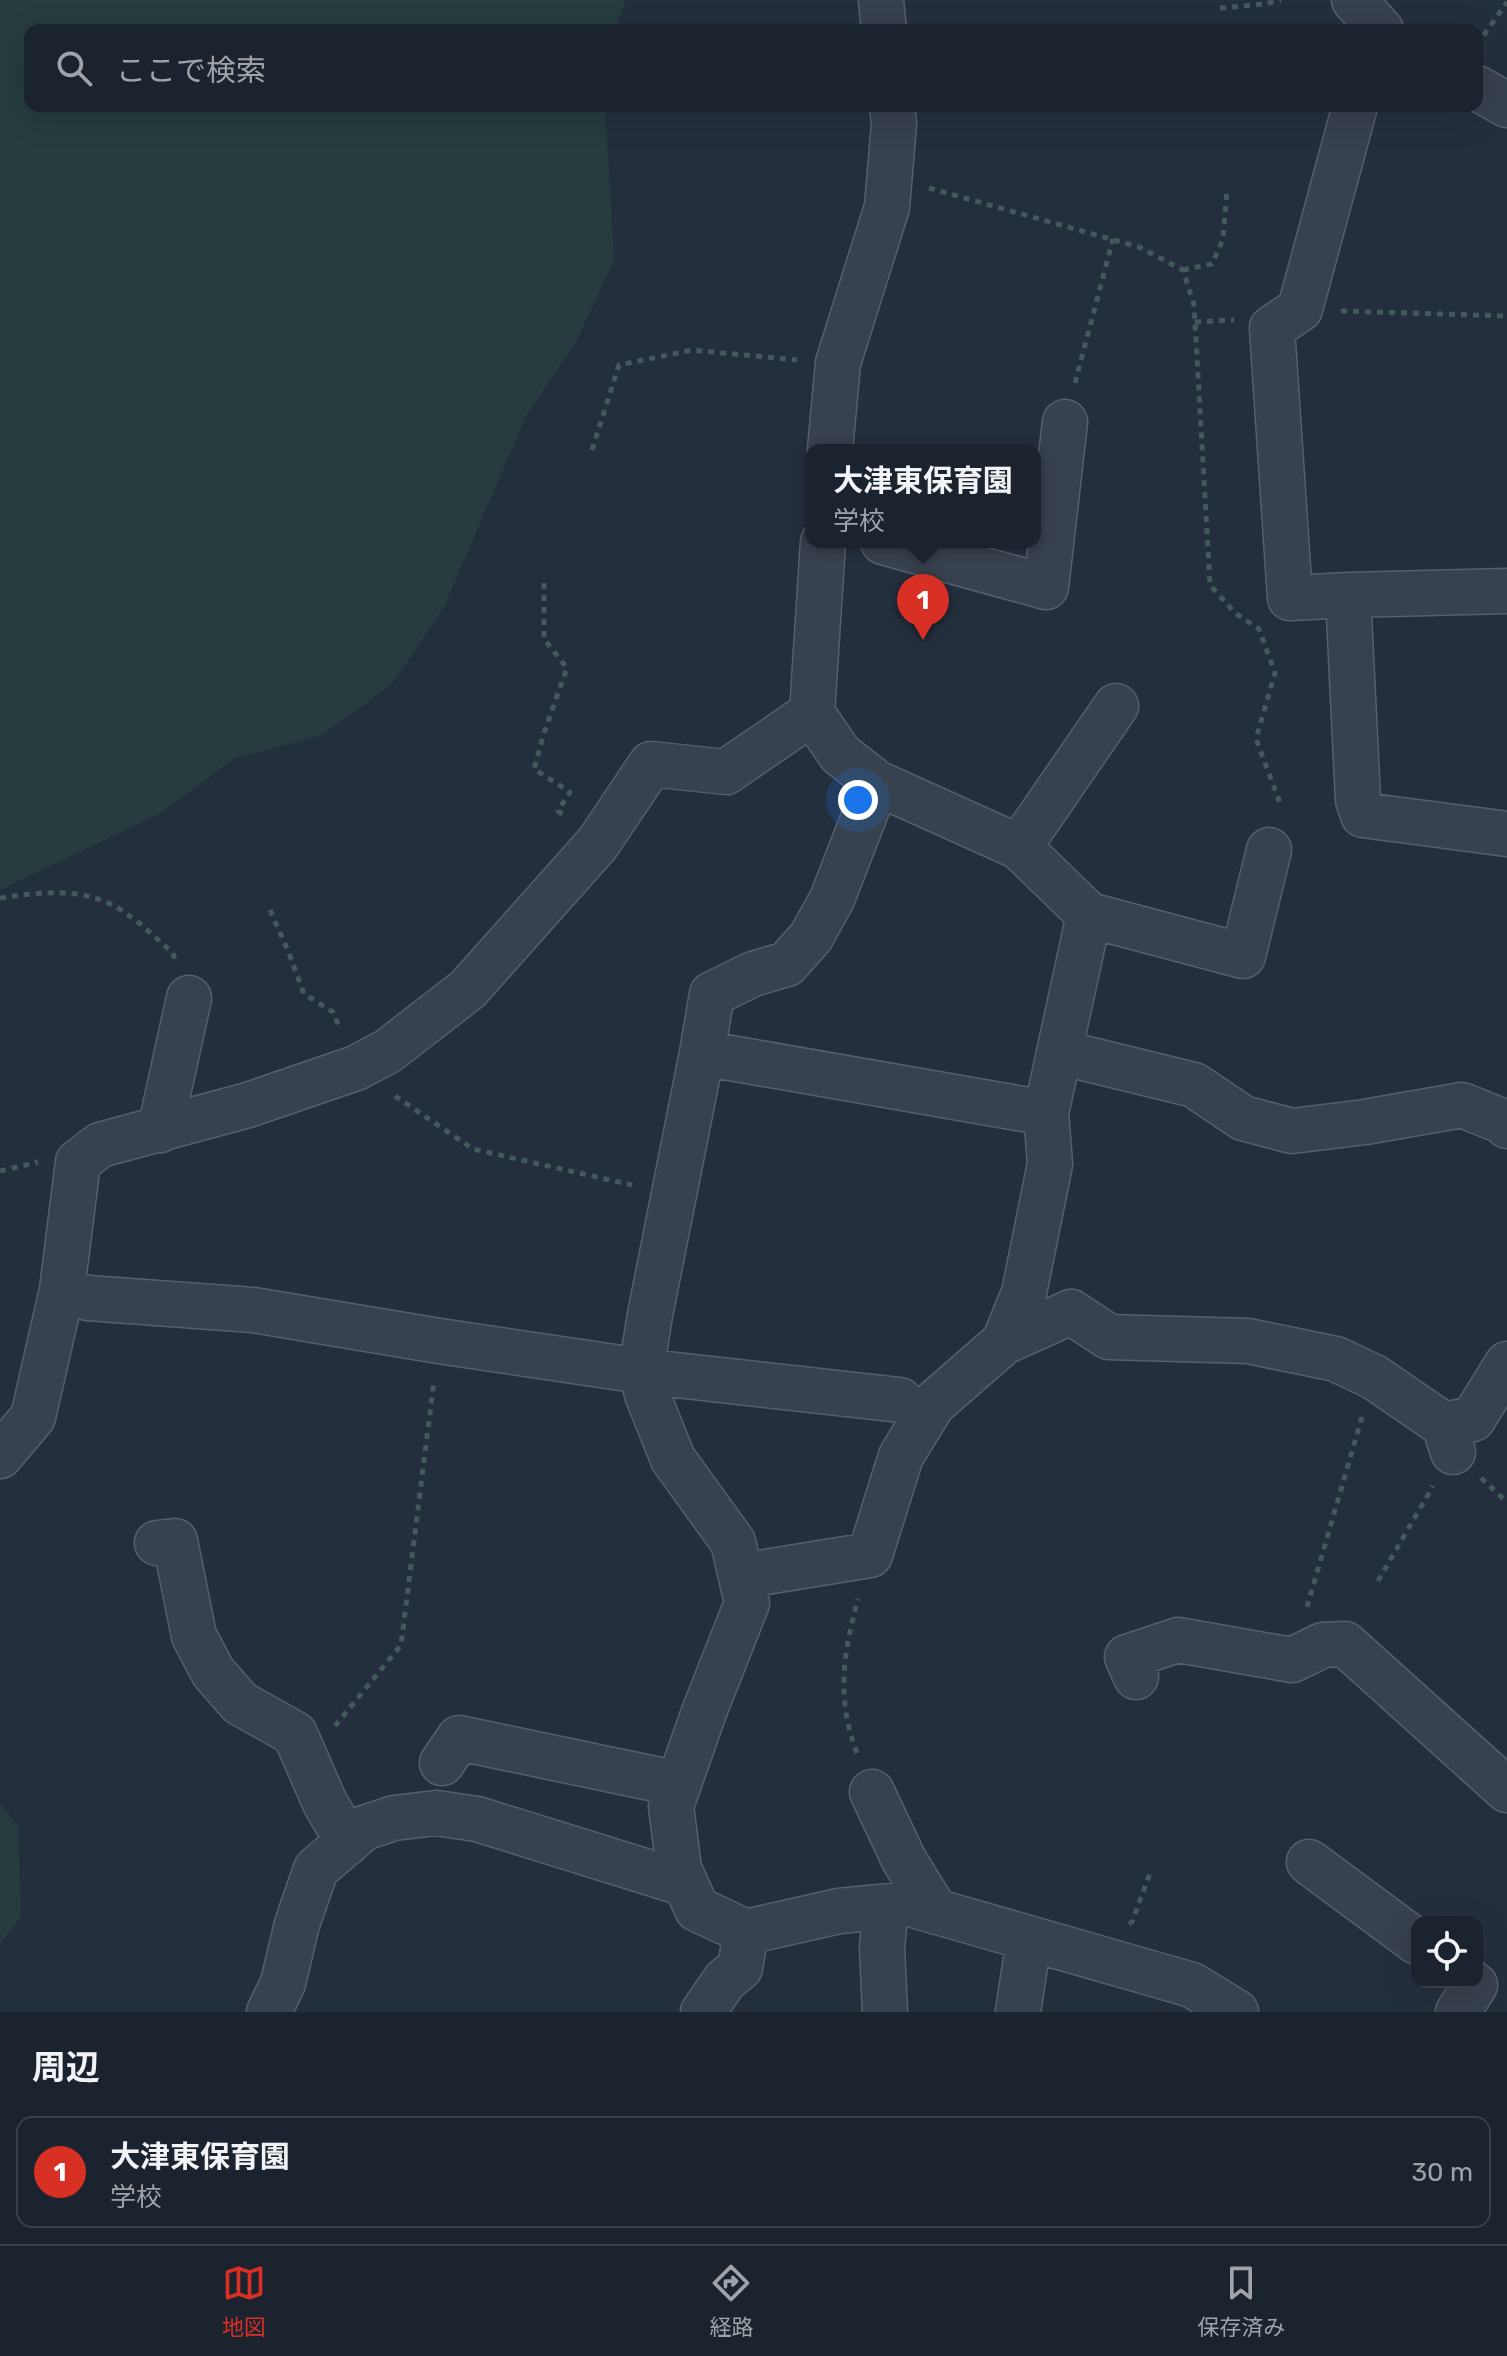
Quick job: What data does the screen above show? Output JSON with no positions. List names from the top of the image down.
{
  "page": {
    "search": "ここで検索",
    "popup": ["大津東保育園", "学校"],
    "pins": "1",
    "heading": "周辺",
    "list": [
      {
        "mark": "1",
        "name": "大津東保育園",
        "note": "学校",
        "value": "30 m"
      }
    ],
    "nav": ["地図", "経路", "保存済み"]
  }
}
